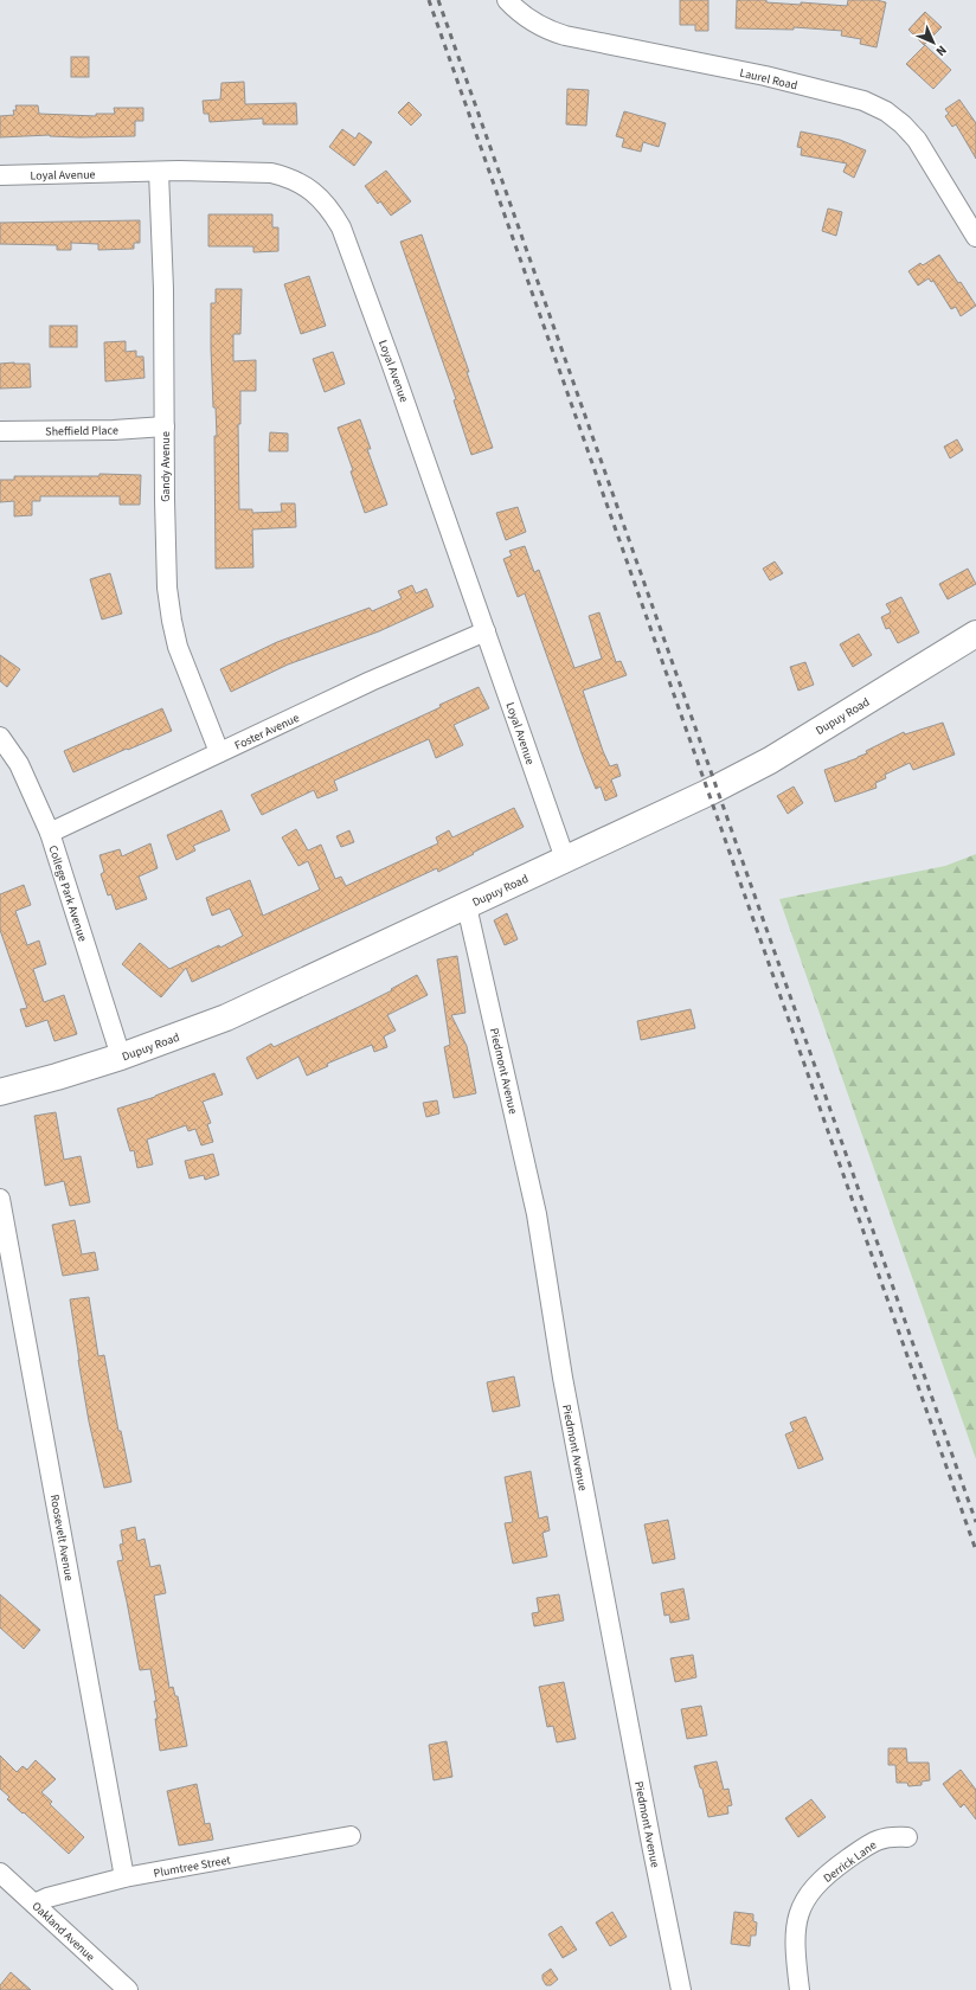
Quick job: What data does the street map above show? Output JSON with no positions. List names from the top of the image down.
{
  "streets": {
    "street": [
      "Laurel Road",
      "Loyal Avenue",
      "Sheffield Place",
      "Gandy Avenue",
      "Dupuy Road",
      "Foster Avenue",
      "College Park Avenue",
      "Piedmont Avenue",
      "Roosevelt Avenue",
      "Derrick Lane",
      "Plumtree Street",
      "Oakland Avenue"
    ]
  },
  "crossings": [
    ["Loyal Avenue", "Gandy Avenue"],
    ["Loyal Avenue", "Dupuy Road"],
    ["Loyal Avenue", "Foster Avenue"],
    ["Sheffield Place", "Gandy Avenue"],
    ["Gandy Avenue", "Foster Avenue"],
    ["Dupuy Road", "College Park Avenue"],
    ["Dupuy Road", "Piedmont Avenue"],
    ["Foster Avenue", "College Park Avenue"],
    ["Roosevelt Avenue", "Plumtree Street"],
    ["Plumtree Street", "Oakland Avenue"]
  ],
  "north": "bottom right"
}
